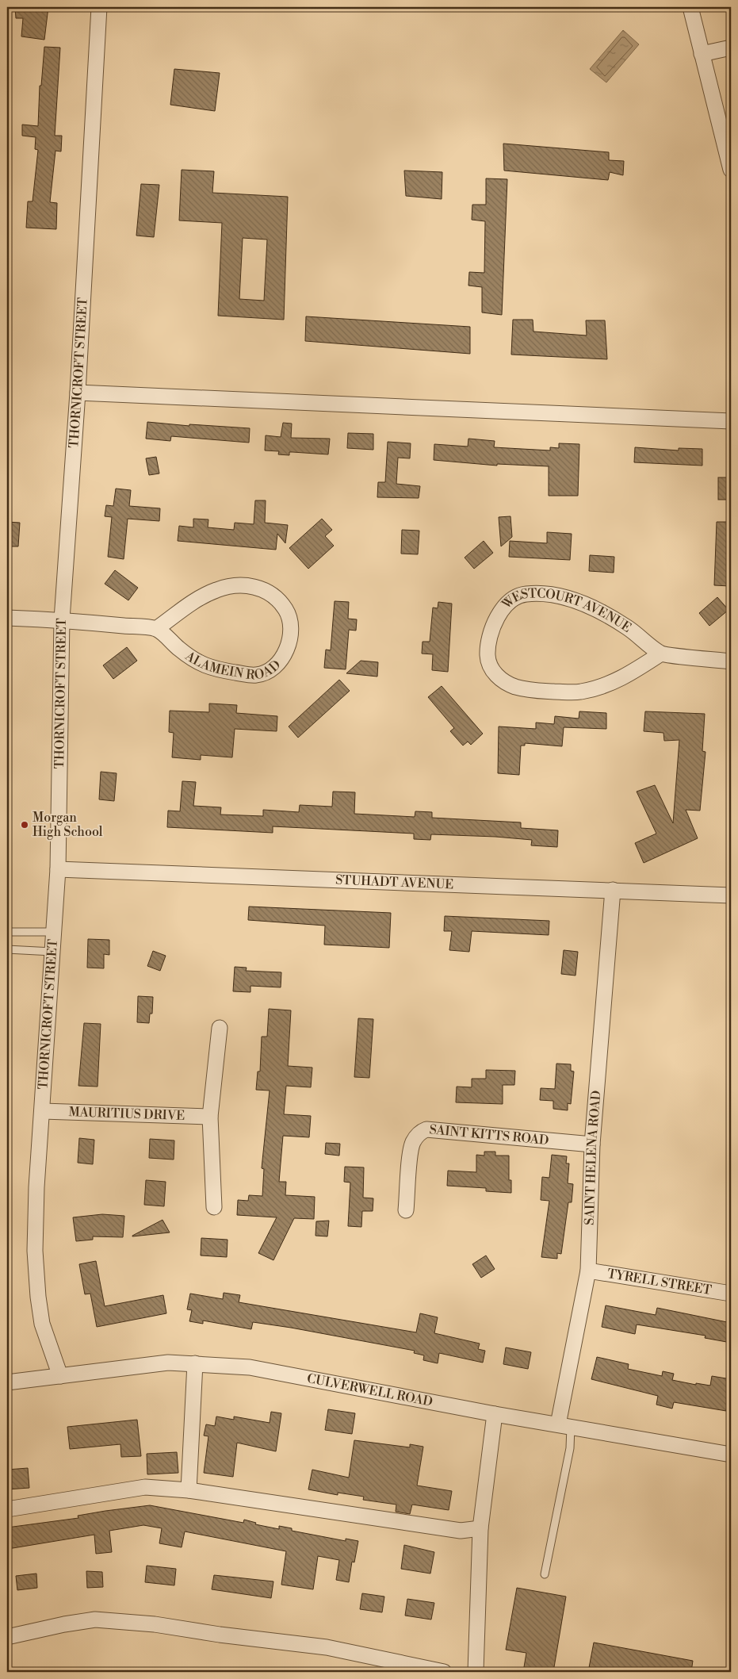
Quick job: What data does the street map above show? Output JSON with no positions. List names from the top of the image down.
{
  "streets": {
    "street": [
      "THORNICROFT STREET",
      "WESTCOURT AVENUE",
      "ALAMEIN ROAD",
      "STUHADT AVENUE",
      "MAURITIUS DRIVE",
      "SAINT KITTS ROAD",
      "SAINT HELENA ROAD",
      "TYRELL STREET",
      "CULVERWELL ROAD"
    ]
  },
  "crossings": [
    ["THORNICROFT STREET", "STUHADT AVENUE"],
    ["THORNICROFT STREET", "MAURITIUS DRIVE"],
    ["THORNICROFT STREET", "CULVERWELL ROAD"],
    ["STUHADT AVENUE", "SAINT HELENA ROAD"],
    ["SAINT KITTS ROAD", "SAINT HELENA ROAD"],
    ["SAINT HELENA ROAD", "TYRELL STREET"],
    ["SAINT HELENA ROAD", "CULVERWELL ROAD"]
  ],
  "places": ["Morgan High School"]
}
